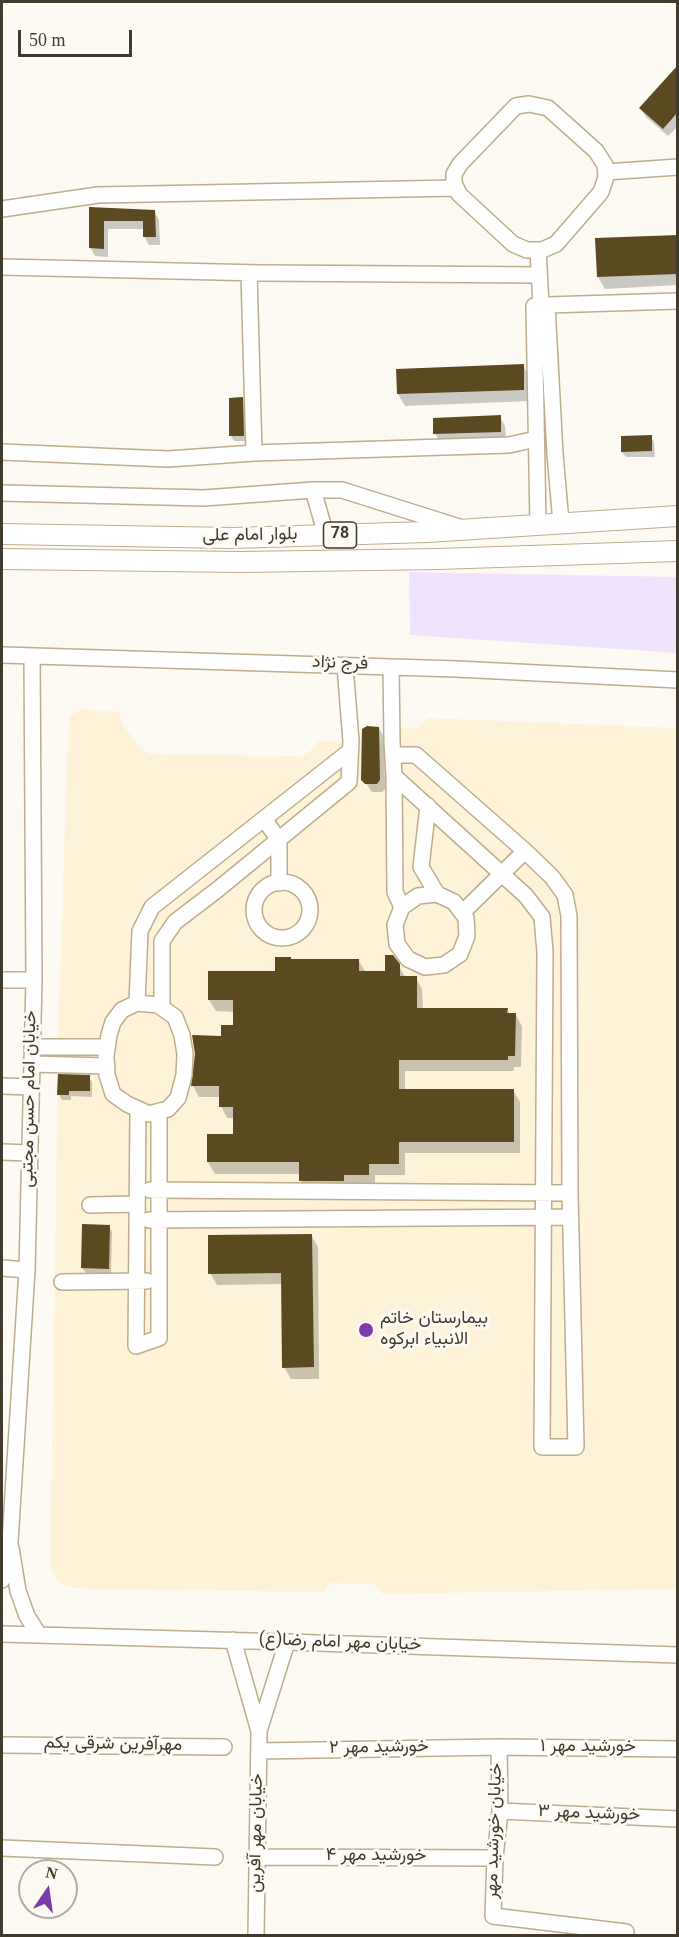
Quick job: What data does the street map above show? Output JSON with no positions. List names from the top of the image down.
{
  "streets": {
    "main road": ["78", "بلوار امام علی"],
    "street": [
      "فرج نژاد",
      "خیابان امام حسن مجتبی",
      "خیابان مهر امام رضا(ع)",
      "مهرآفرین شرقی یکم",
      "خورشید مهر ۱",
      "خورشید مهر ۲",
      "خورشید مهر ۳",
      "خیابان خورشید مهر",
      "خیابان مهر آفرین",
      "خورشید مهر ۴"
    ]
  },
  "crossings": [
    ["فرج نژاد", "خیابان امام حسن مجتبی"],
    ["خیابان امام حسن مجتبی", "خیابان مهر امام رضا(ع)"],
    ["خیابان مهر امام رضا(ع)", "خیابان مهر آفرین"],
    ["خورشید مهر ۱", "خورشید مهر ۲"],
    ["خورشید مهر ۱", "خیابان خورشید مهر"],
    ["خورشید مهر ۲", "خیابان خورشید مهر"],
    ["خورشید مهر ۲", "خیابان مهر آفرین"],
    ["خورشید مهر ۳", "خیابان خورشید مهر"],
    ["خیابان خورشید مهر", "خورشید مهر ۴"],
    ["خیابان مهر آفرین", "خورشید مهر ۴"]
  ],
  "places": ["بیمارستان خاتم الانبیاء ابرکوه"],
  "scale_bar": "50 m",
  "north": "top"
}
